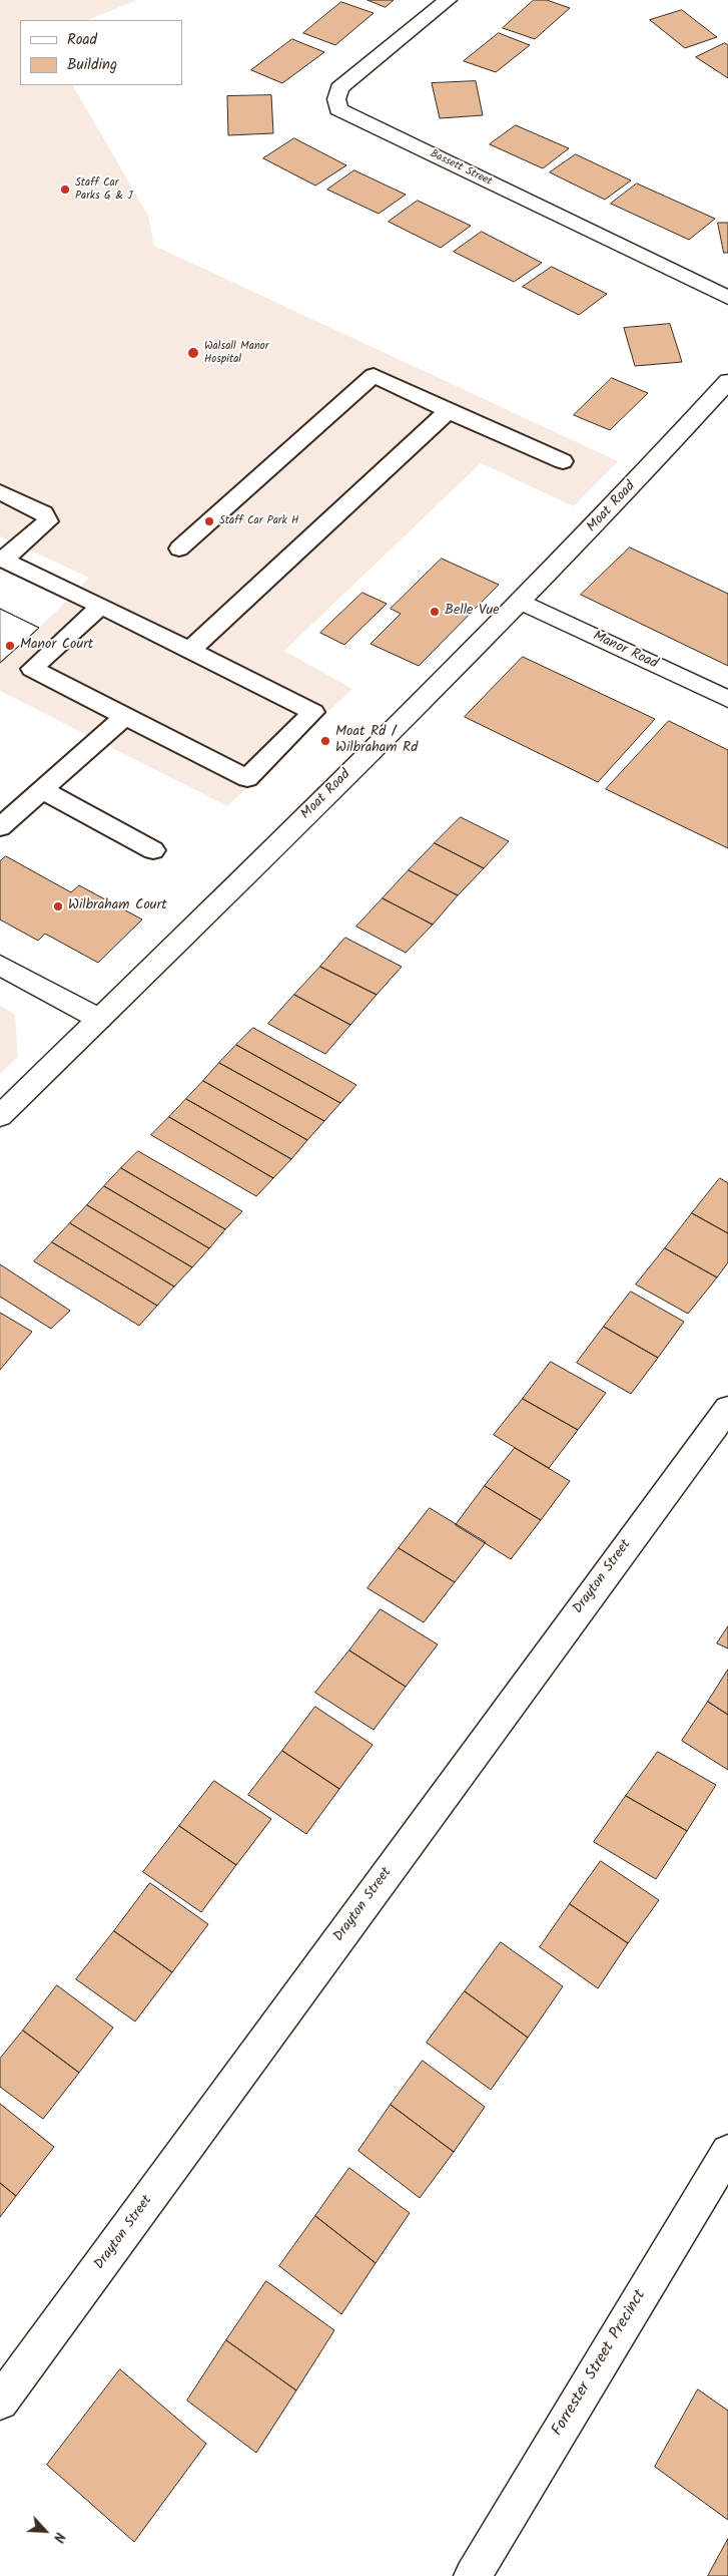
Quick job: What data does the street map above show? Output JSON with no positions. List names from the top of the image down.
{
  "streets": {
    "street": [
      "Bassett Street",
      "Moat Road",
      "Manor Road",
      "Drayton Street",
      "Forrester Street Precinct"
    ]
  },
  "crossings": [
    ["Moat Road", "Manor Road"]
  ],
  "places": [
    "Staff Car Parks G & J",
    "Walsall Manor Hospital",
    "Staff Car Park H",
    "Belle Vue",
    "Manor Court",
    "Moat Rd / Wilbraham Rd",
    "Wilbraham Court"
  ],
  "legend": ["Road", "Building"],
  "north": "bottom right"
}
